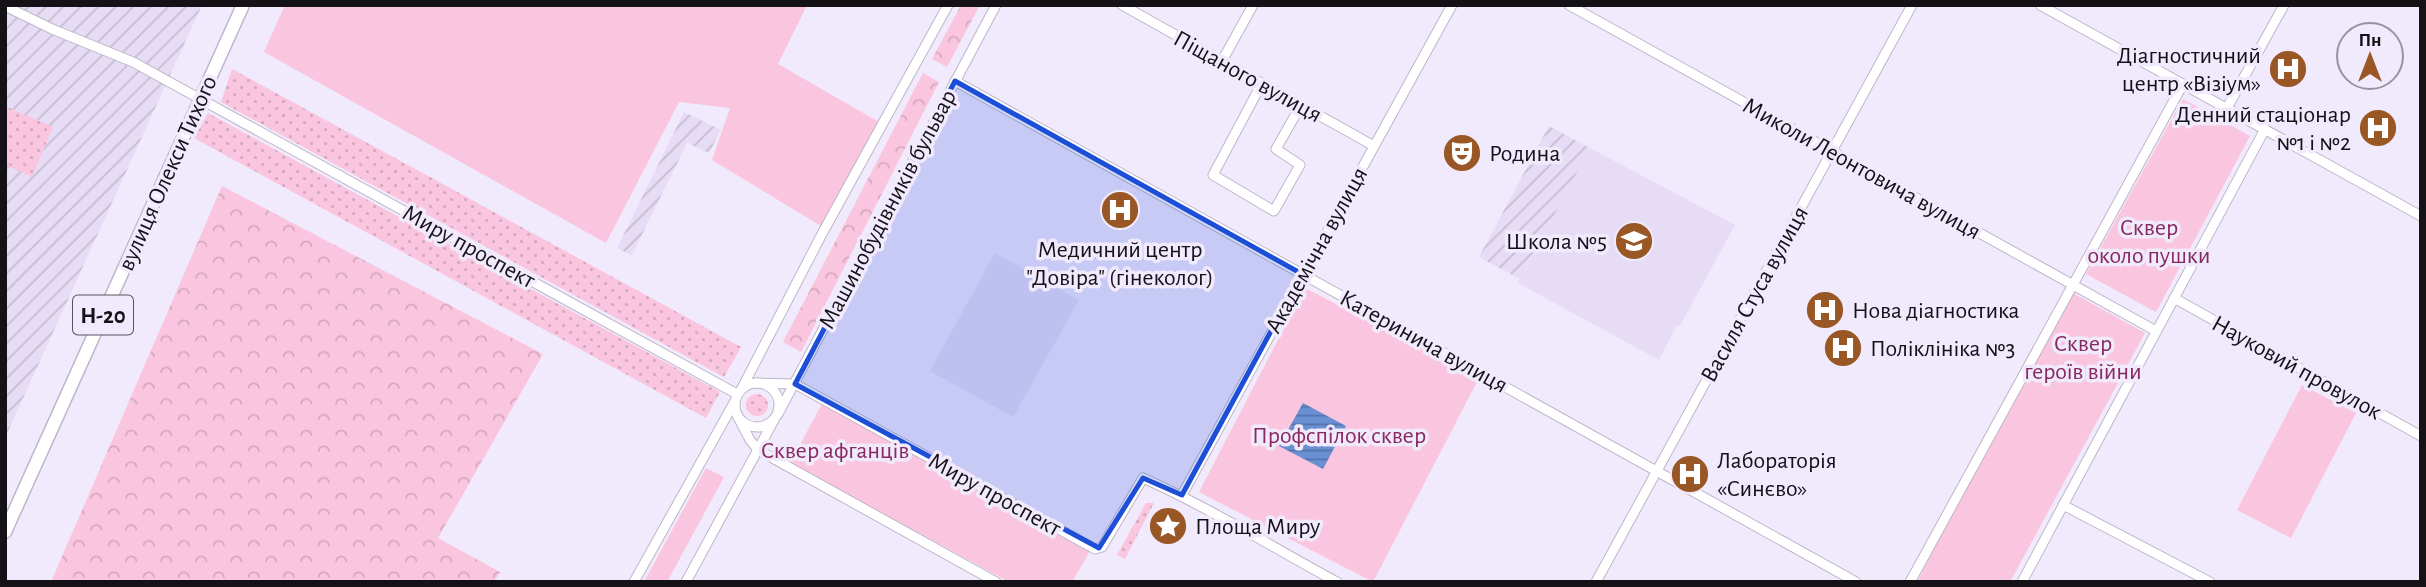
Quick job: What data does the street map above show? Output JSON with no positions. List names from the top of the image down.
{
  "streets": {
    "main road": ["вулиця Олекси Тихого", "Н-20"],
    "street": [
      "Піщаного вулиця",
      "Миколи Леонтовича вулиця",
      "Машинобудівників бульвар",
      "Миру проспект",
      "Академічна вулиця",
      "Василя Стуса вулиця",
      "Катеринича вулиця",
      "Науковий провулок"
    ]
  },
  "crossings": [
    ["Піщаного вулиця", "Академічна вулиця"],
    ["Миколи Леонтовича вулиця", "Василя Стуса вулиця"],
    ["вулиця Олекси Тихого", "Миру проспект"],
    ["Машинобудівників бульвар", "Миру проспект"],
    ["Машинобудівників бульвар", "Катеринича вулиця"],
    ["Миру проспект", "Академічна вулиця"],
    ["Академічна вулиця", "Катеринича вулиця"],
    ["Василя Стуса вулиця", "Катеринича вулиця"]
  ],
  "parks": [
    "Сквер около пушки",
    "Сквер героїв війни",
    "Профспілок сквер",
    "Сквер афганців"
  ],
  "places": {
    "hospital": [
      "Діагностичний центр «Візіум»",
      "Денний стаціонар №1 і №2",
      "Медичний центр \"Довіра\" (гінеколог)",
      "Нова діагностика",
      "Поліклініка №3",
      "Лабораторія «Синєво»"
    ],
    "theatre": ["Родина"],
    "school or university": ["Школа №5"],
    "place": ["Площа Миру"]
  },
  "north": "top"
}
